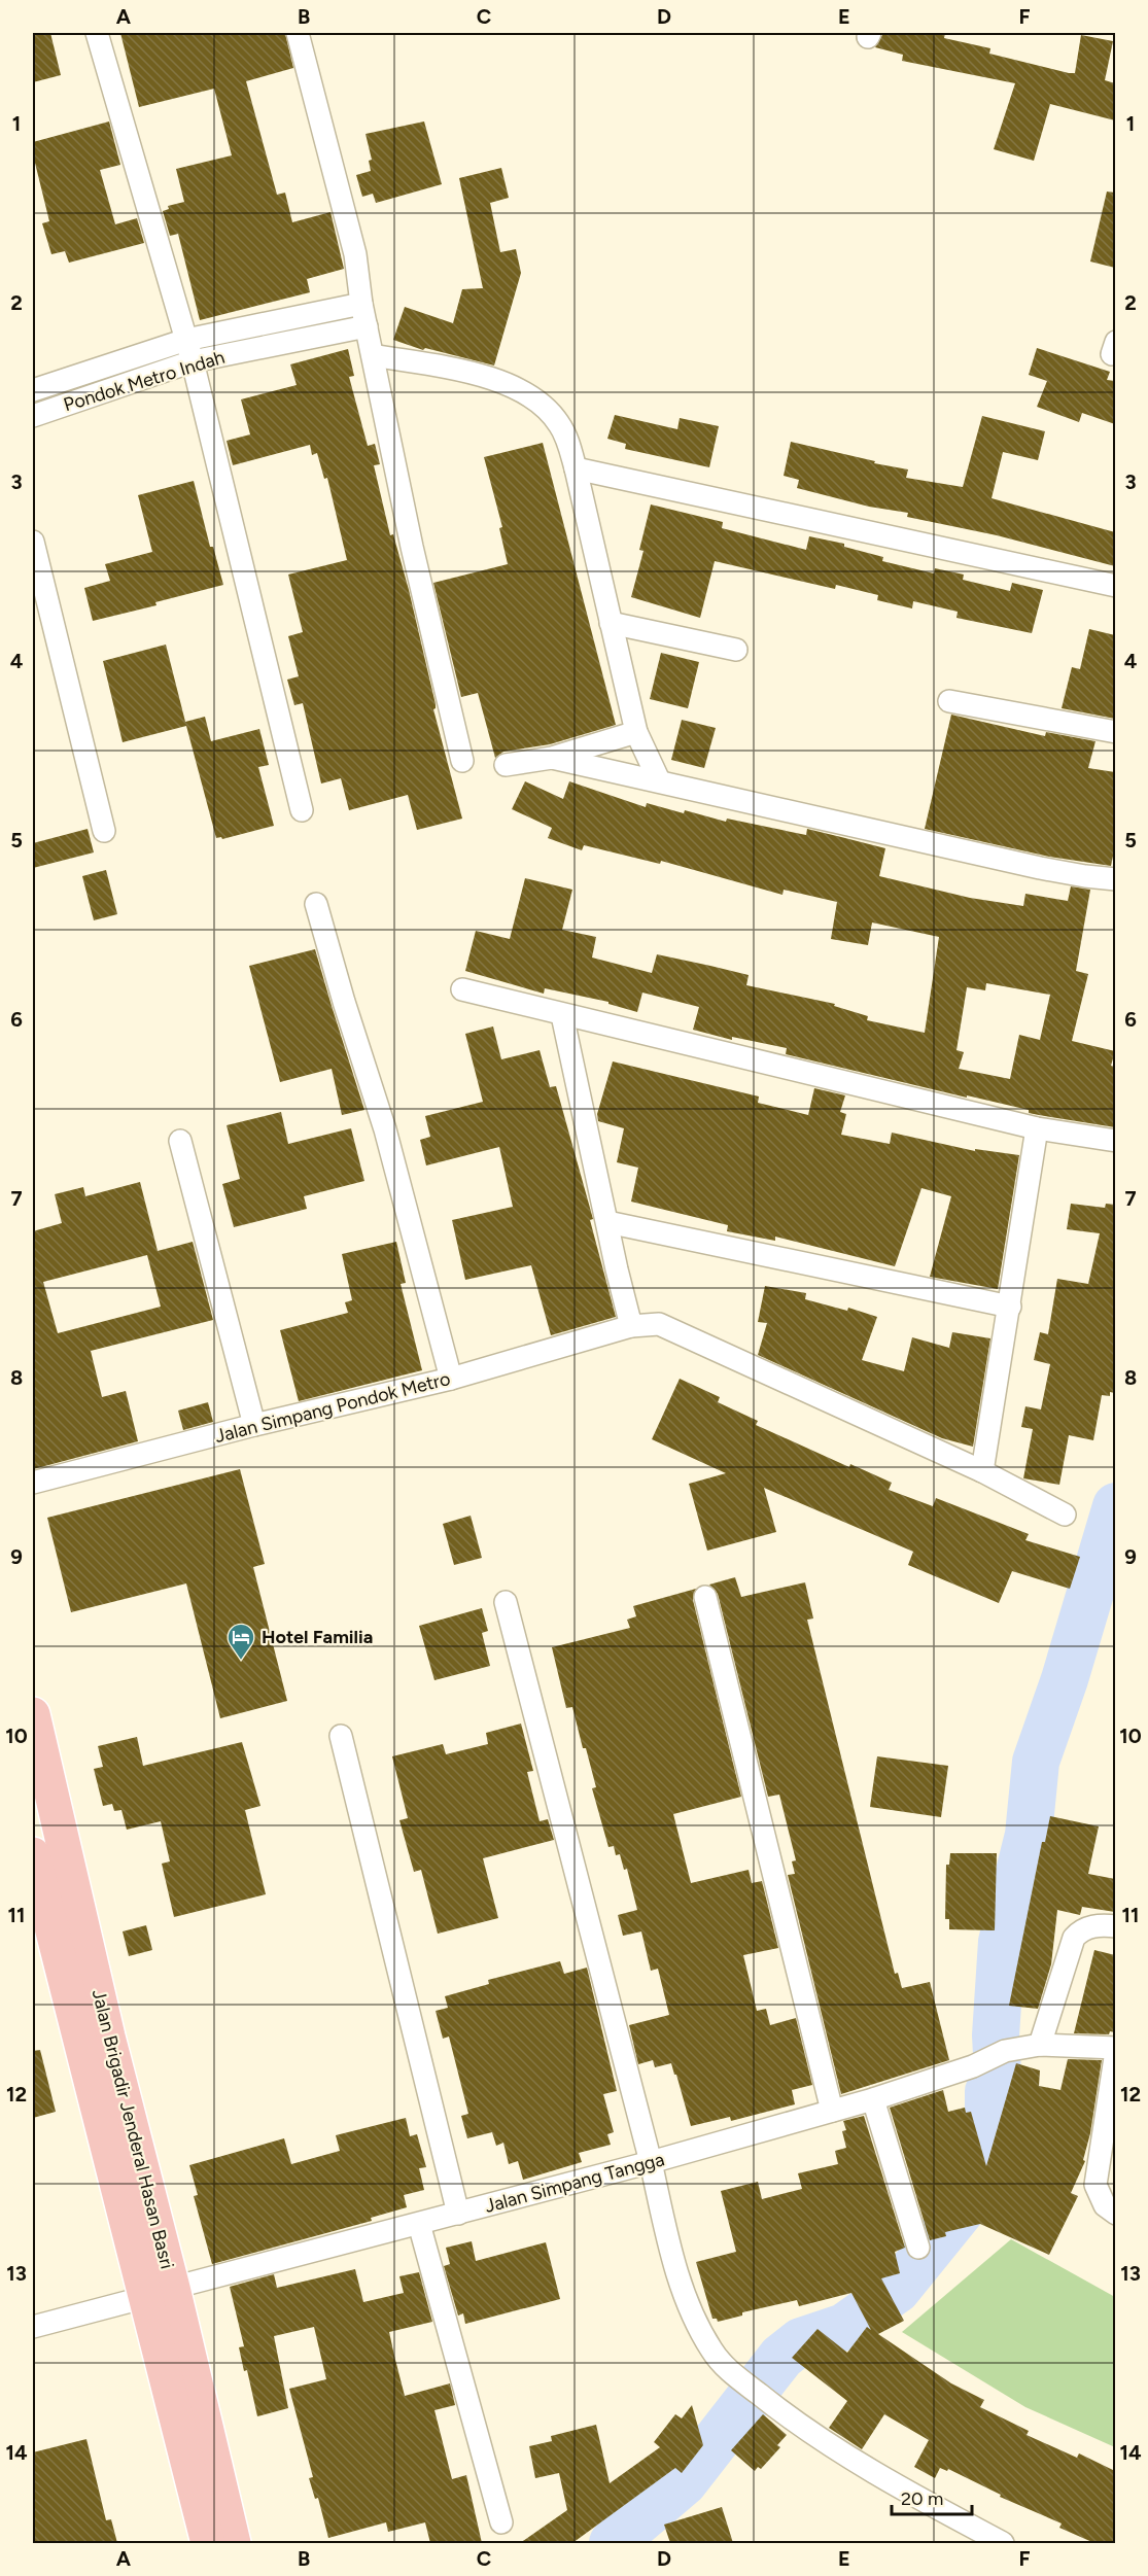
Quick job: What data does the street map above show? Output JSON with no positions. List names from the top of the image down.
{
  "streets": {
    "highway": ["Jalan Brigadir Jenderal Hasan Basri"],
    "street": ["Pondok Metro Indah", "Jalan Simpang Pondok Metro", "Jalan Simpang Tangga"]
  },
  "crossings": [
    ["Jalan Brigadir Jenderal Hasan Basri", "Jalan Simpang Tangga"]
  ],
  "places": {
    "hotel": ["Hotel Familia"]
  },
  "scale_bar": "20 m",
  "grid": {
    "columns": [
      "A",
      "B",
      "C",
      "D",
      "E",
      "F"
    ],
    "rows": [
      "1",
      "2",
      "3",
      "4",
      "5",
      "6",
      "7",
      "8",
      "9",
      "10",
      "11",
      "12",
      "13",
      "14"
    ]
  }
}
